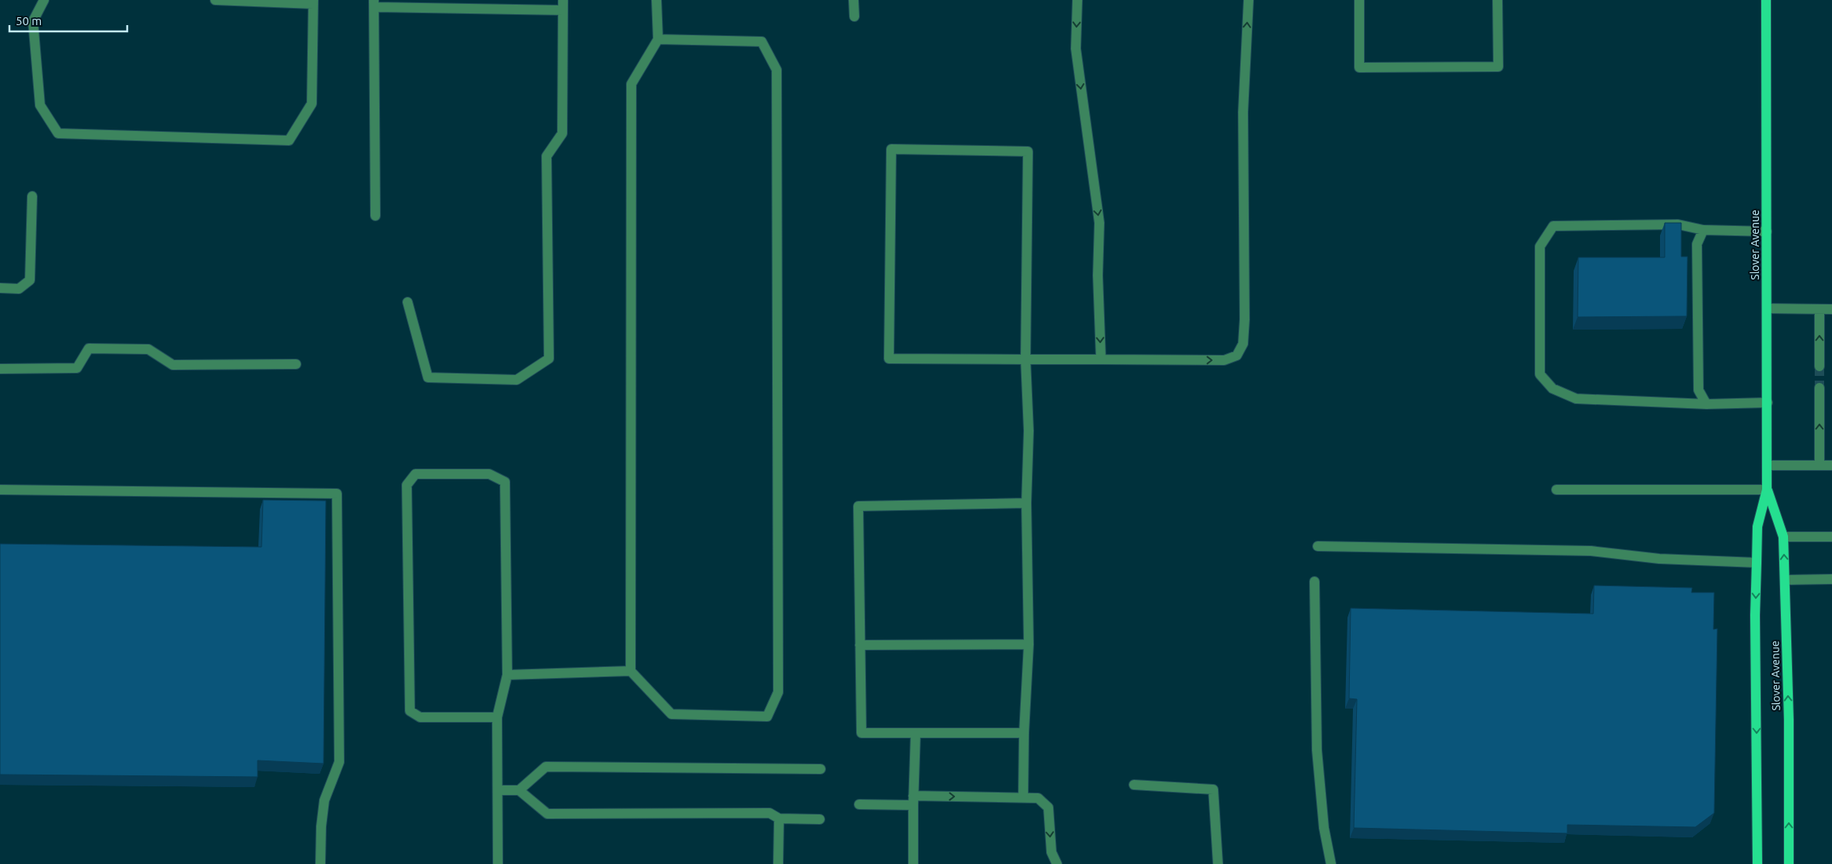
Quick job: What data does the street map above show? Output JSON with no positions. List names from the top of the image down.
{
  "streets": {
    "main road": ["Slover Avenue"]
  },
  "scale_bar": "50 m"
}
